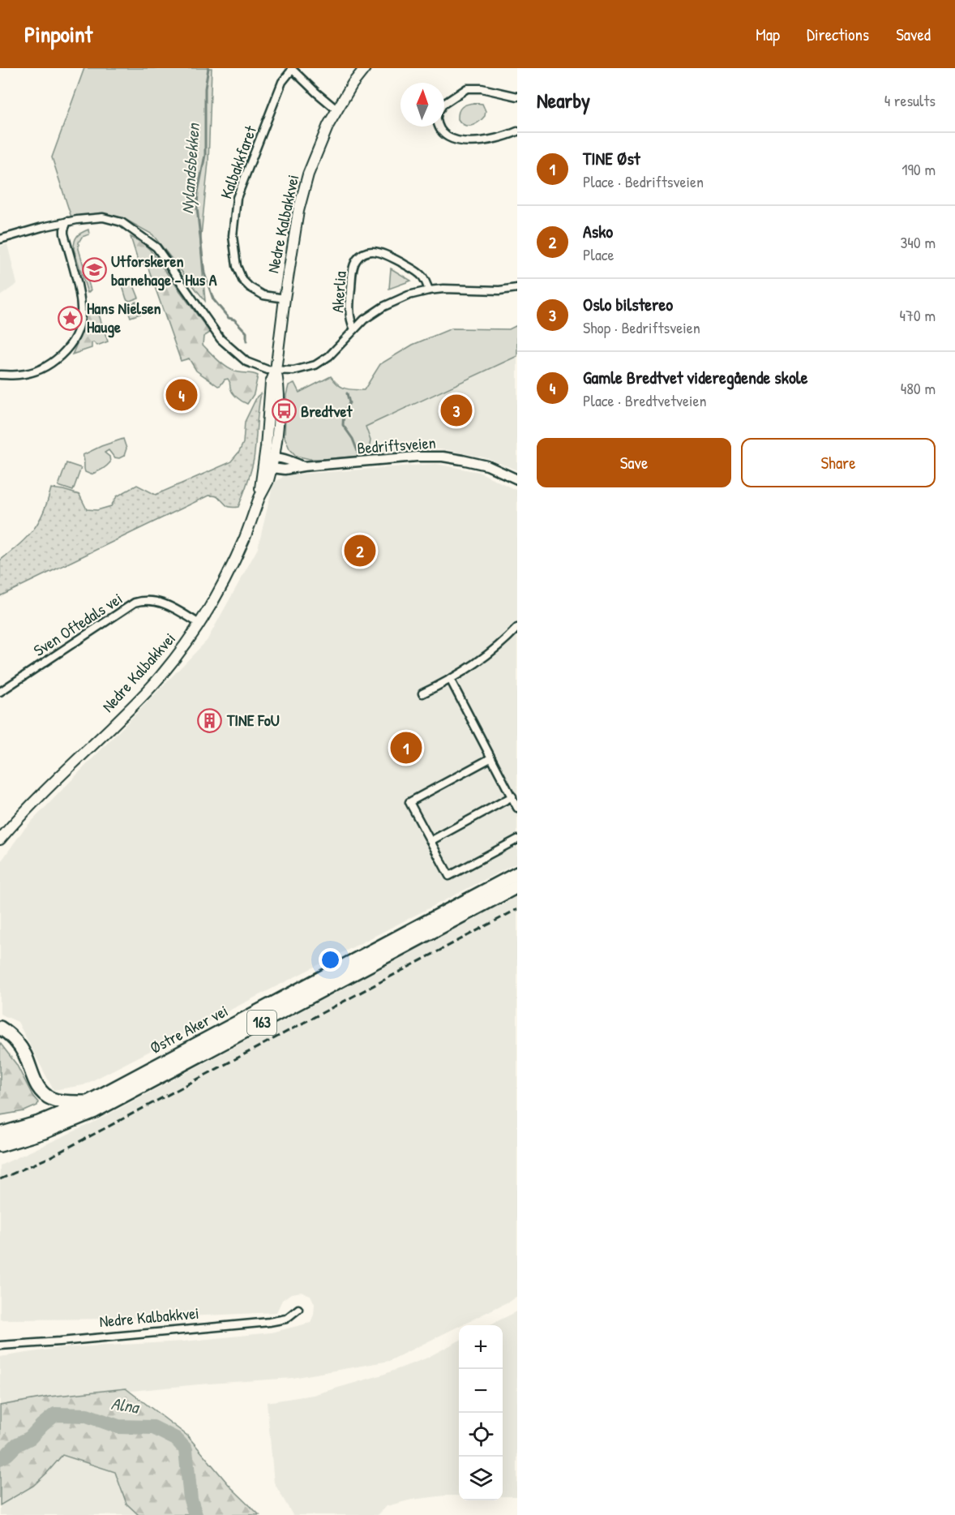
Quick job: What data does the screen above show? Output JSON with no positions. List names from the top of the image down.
{
  "streets": {
    "highway": ["163", "Østre Aker vei"],
    "main road": ["Nedre Kalbakkvei"],
    "street": [
      "Kalbakkfaret",
      "Akerlia",
      "Bedriftsveien",
      "Sven Oftedals vei"
    ]
  },
  "crossings": [
    ["Kalbakkfaret", "Nedre Kalbakkvei"],
    ["Nedre Kalbakkvei", "Akerlia"],
    ["Nedre Kalbakkvei", "Bedriftsveien"],
    ["Nedre Kalbakkvei", "Sven Oftedals vei"]
  ],
  "water": ["Nylandsbekken", "Alna"],
  "places": {
    "school or university": ["Utforskeren barnehage - Hus A"],
    "place": ["Hans Nielsen Hauge"],
    "bus stop": ["Bredtvet"],
    "building": ["TINE FoU"]
  },
  "north": "top",
  "page": {
    "header": "Pinpoint",
    "nav": ["Map", "Directions", "Saved"],
    "heading": ["Nearby", "4 results"],
    "list": [
      {
        "mark": "1",
        "name": "TINE Øst",
        "note": "Place · Bedriftsveien",
        "value": "190 m"
      },
      {
        "mark": "2",
        "name": "Asko",
        "note": "Place",
        "value": "340 m"
      },
      {
        "mark": "3",
        "name": "Oslo bilstereo",
        "note": "Shop · Bedriftsveien",
        "value": "470 m"
      },
      {
        "mark": "4",
        "name": "Gamle Bredtvet videregående skole",
        "note": "Place · Bredtvetveien",
        "value": "480 m"
      }
    ],
    "pins": [
      "4",
      "3",
      "2",
      "1"
    ],
    "buttons": ["Save", "Share"],
    "map_buttons": ["+", "−"]
  }
}
